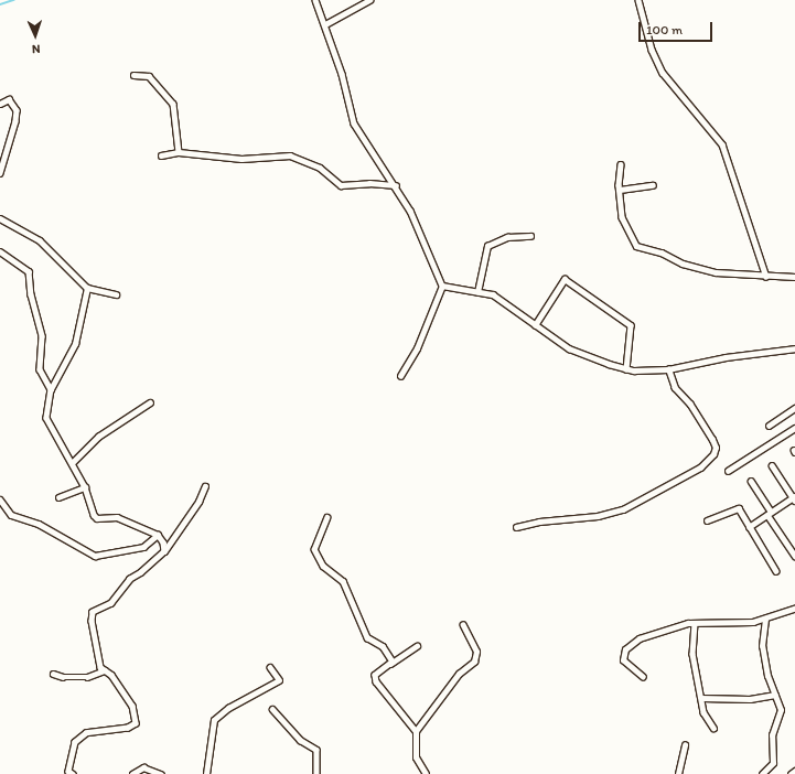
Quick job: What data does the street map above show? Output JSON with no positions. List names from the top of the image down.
{
  "scale_bar": "100 m",
  "north": "bottom"
}
